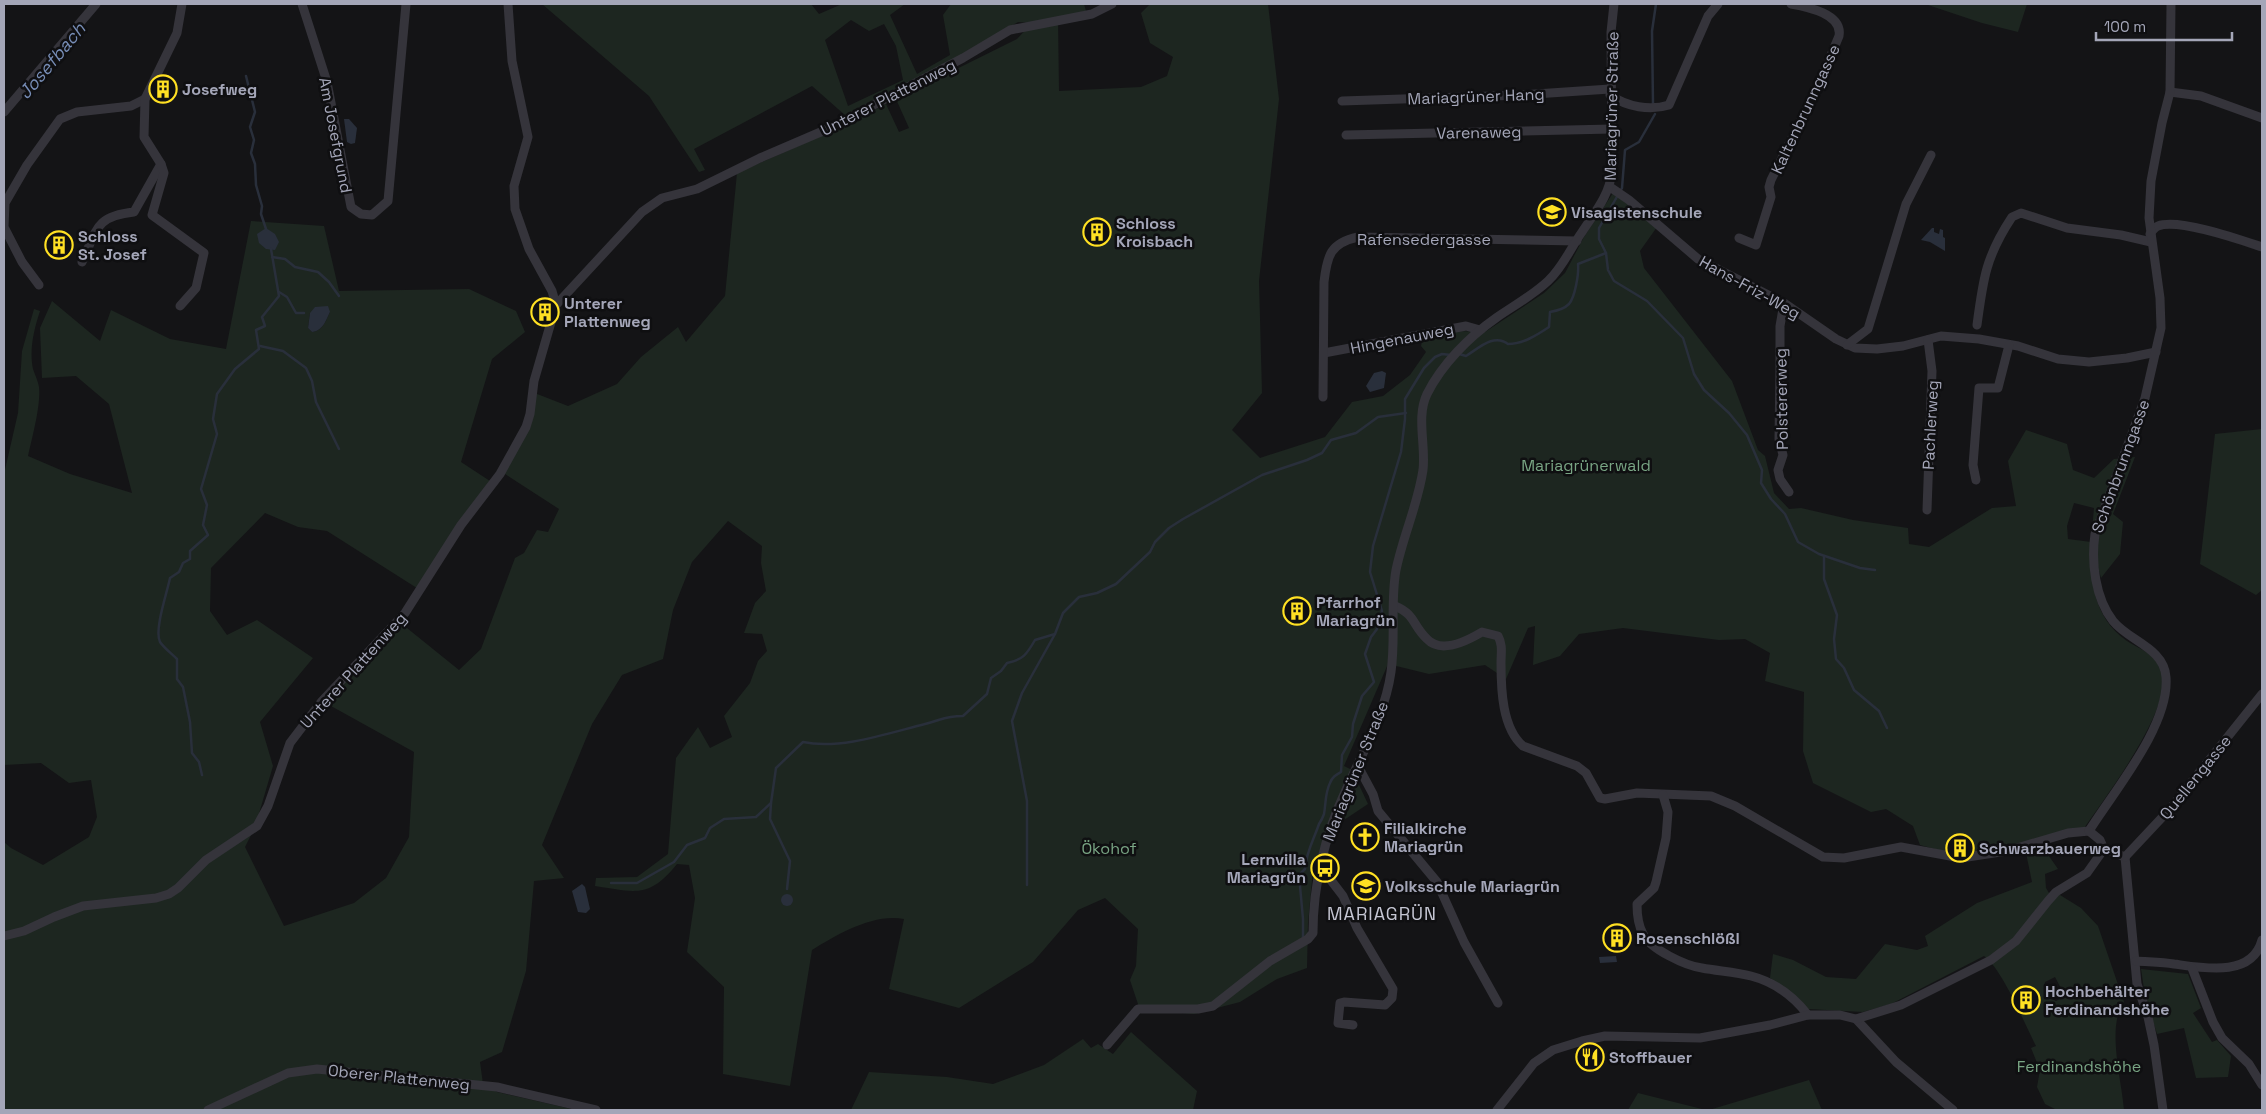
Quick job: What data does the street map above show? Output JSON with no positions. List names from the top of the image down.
{
  "streets": {
    "street": [
      "Mariagrüner Hang",
      "Unterer Plattenweg",
      "Mariagrüner Straße",
      "Kaltenbrunngasse",
      "Varenaweg",
      "Am Josefgrund",
      "Rafensedergasse",
      "Hans-Friz-Weg",
      "Hingenauweg",
      "Polstererweg",
      "Pachlerweg",
      "Schönbrunngasse",
      "Quellengasse",
      "Oberer Plattenweg"
    ]
  },
  "crossings": [
    ["Mariagrüner Hang", "Mariagrüner Straße"],
    ["Mariagrüner Straße", "Varenaweg"],
    ["Mariagrüner Straße", "Rafensedergasse"],
    ["Mariagrüner Straße", "Hans-Friz-Weg"],
    ["Mariagrüner Straße", "Hingenauweg"],
    ["Rafensedergasse", "Hingenauweg"],
    ["Hans-Friz-Weg", "Polstererweg"],
    ["Hans-Friz-Weg", "Pachlerweg"],
    ["Hans-Friz-Weg", "Schönbrunngasse"]
  ],
  "districts": ["MARIAGRÜN"],
  "water": ["Josefbach"],
  "parks": ["Mariagrünerwald", "Ökohof", "Ferdinandshöhe"],
  "places": {
    "building": [
      "Josefweg",
      "Schloss Kroisbach",
      "Schloss St. Josef",
      "Unterer Plattenweg",
      "Pfarrhof Mariagrün",
      "Schwarzbauerweg",
      "Rosenschlößl",
      "Hochbehälter Ferdinandshöhe"
    ],
    "school or university": ["Visagistenschule", "Volksschule Mariagrün"],
    "church": ["Filialkirche Mariagrün"],
    "bus stop": ["Lernvilla Mariagrün"],
    "restaurant": ["Stoffbauer"]
  },
  "scale_bar": "100 m"
}
